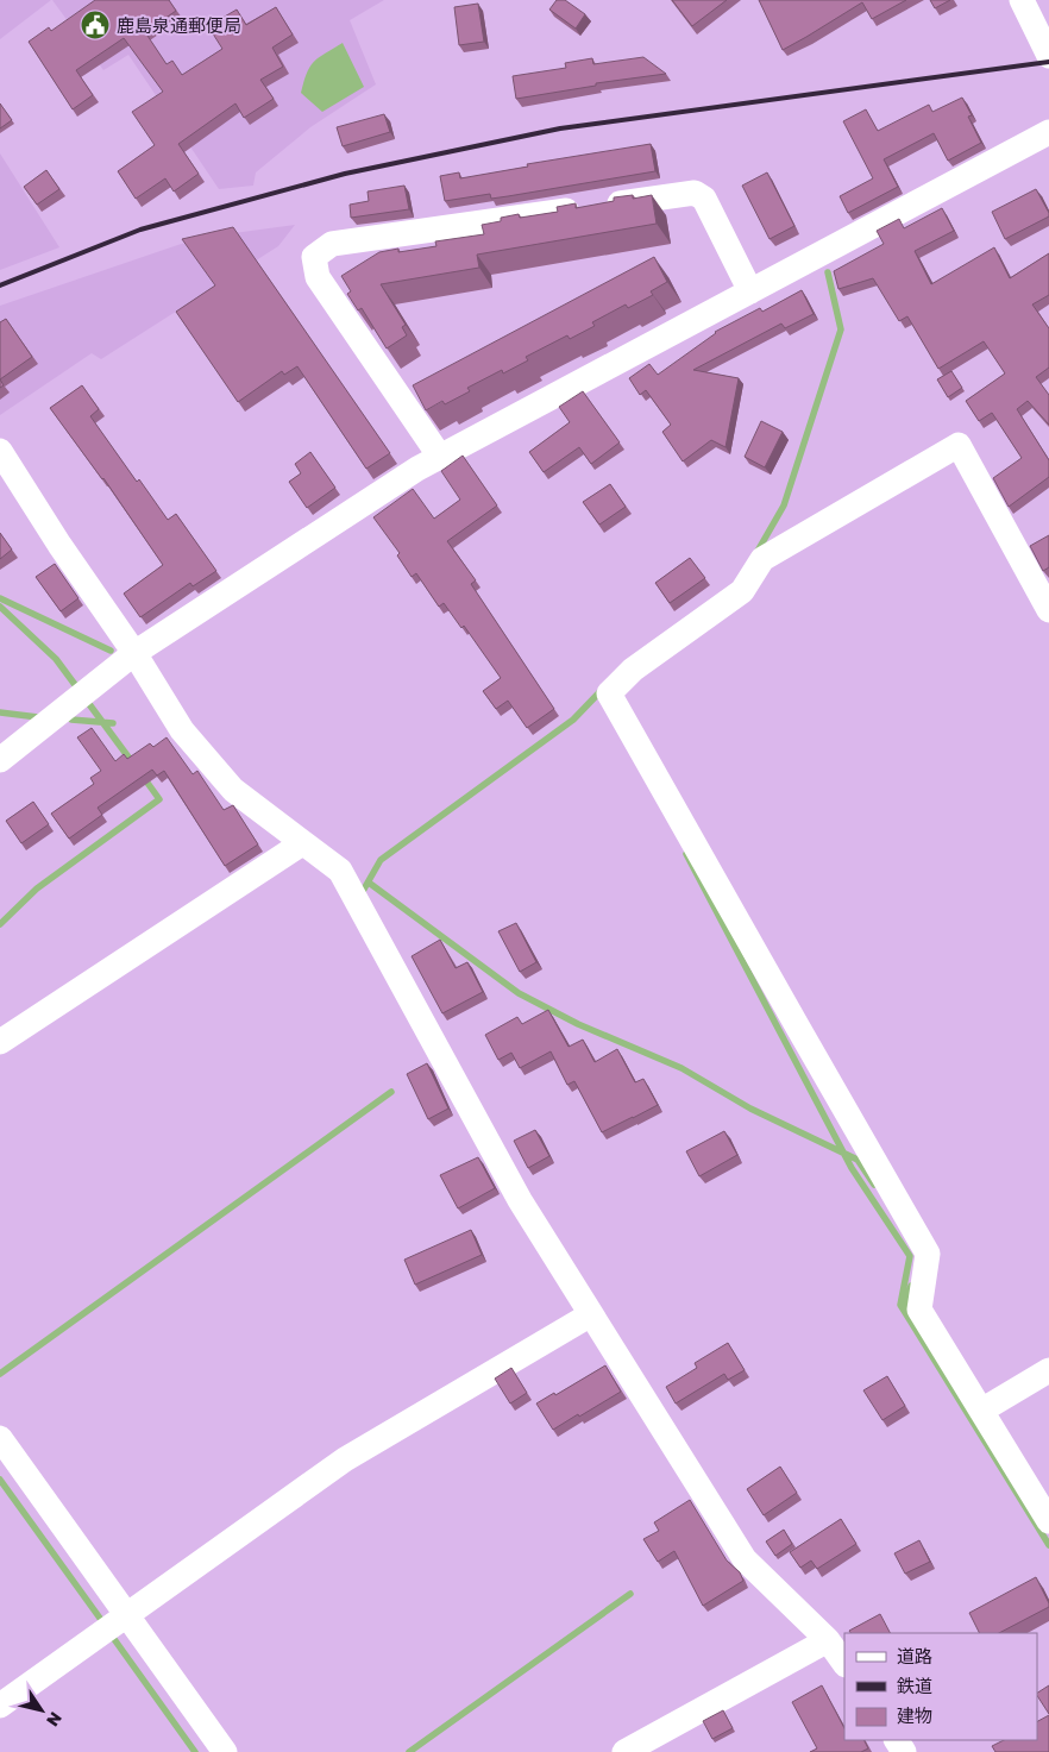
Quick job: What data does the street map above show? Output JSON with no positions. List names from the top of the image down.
{
  "places": {
    "public building": ["鹿島泉通郵便局"]
  },
  "legend": ["道路", "鉄道", "建物"],
  "north": "bottom right"
}
